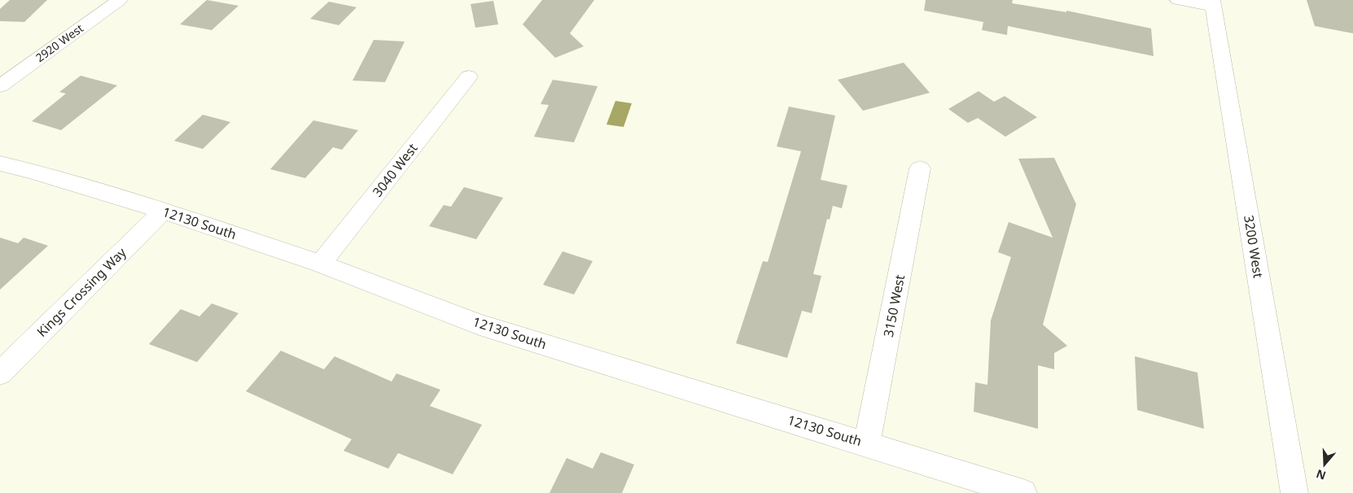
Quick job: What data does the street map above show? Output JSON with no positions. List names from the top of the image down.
{
  "streets": {
    "street": [
      "2920 West",
      "3040 West",
      "12130 South",
      "3200 West",
      "Kings Crossing Way",
      "3150 West"
    ]
  },
  "crossings": [
    ["3040 West", "12130 South"],
    ["12130 South", "Kings Crossing Way"],
    ["12130 South", "3150 West"]
  ],
  "north": "bottom"
}
